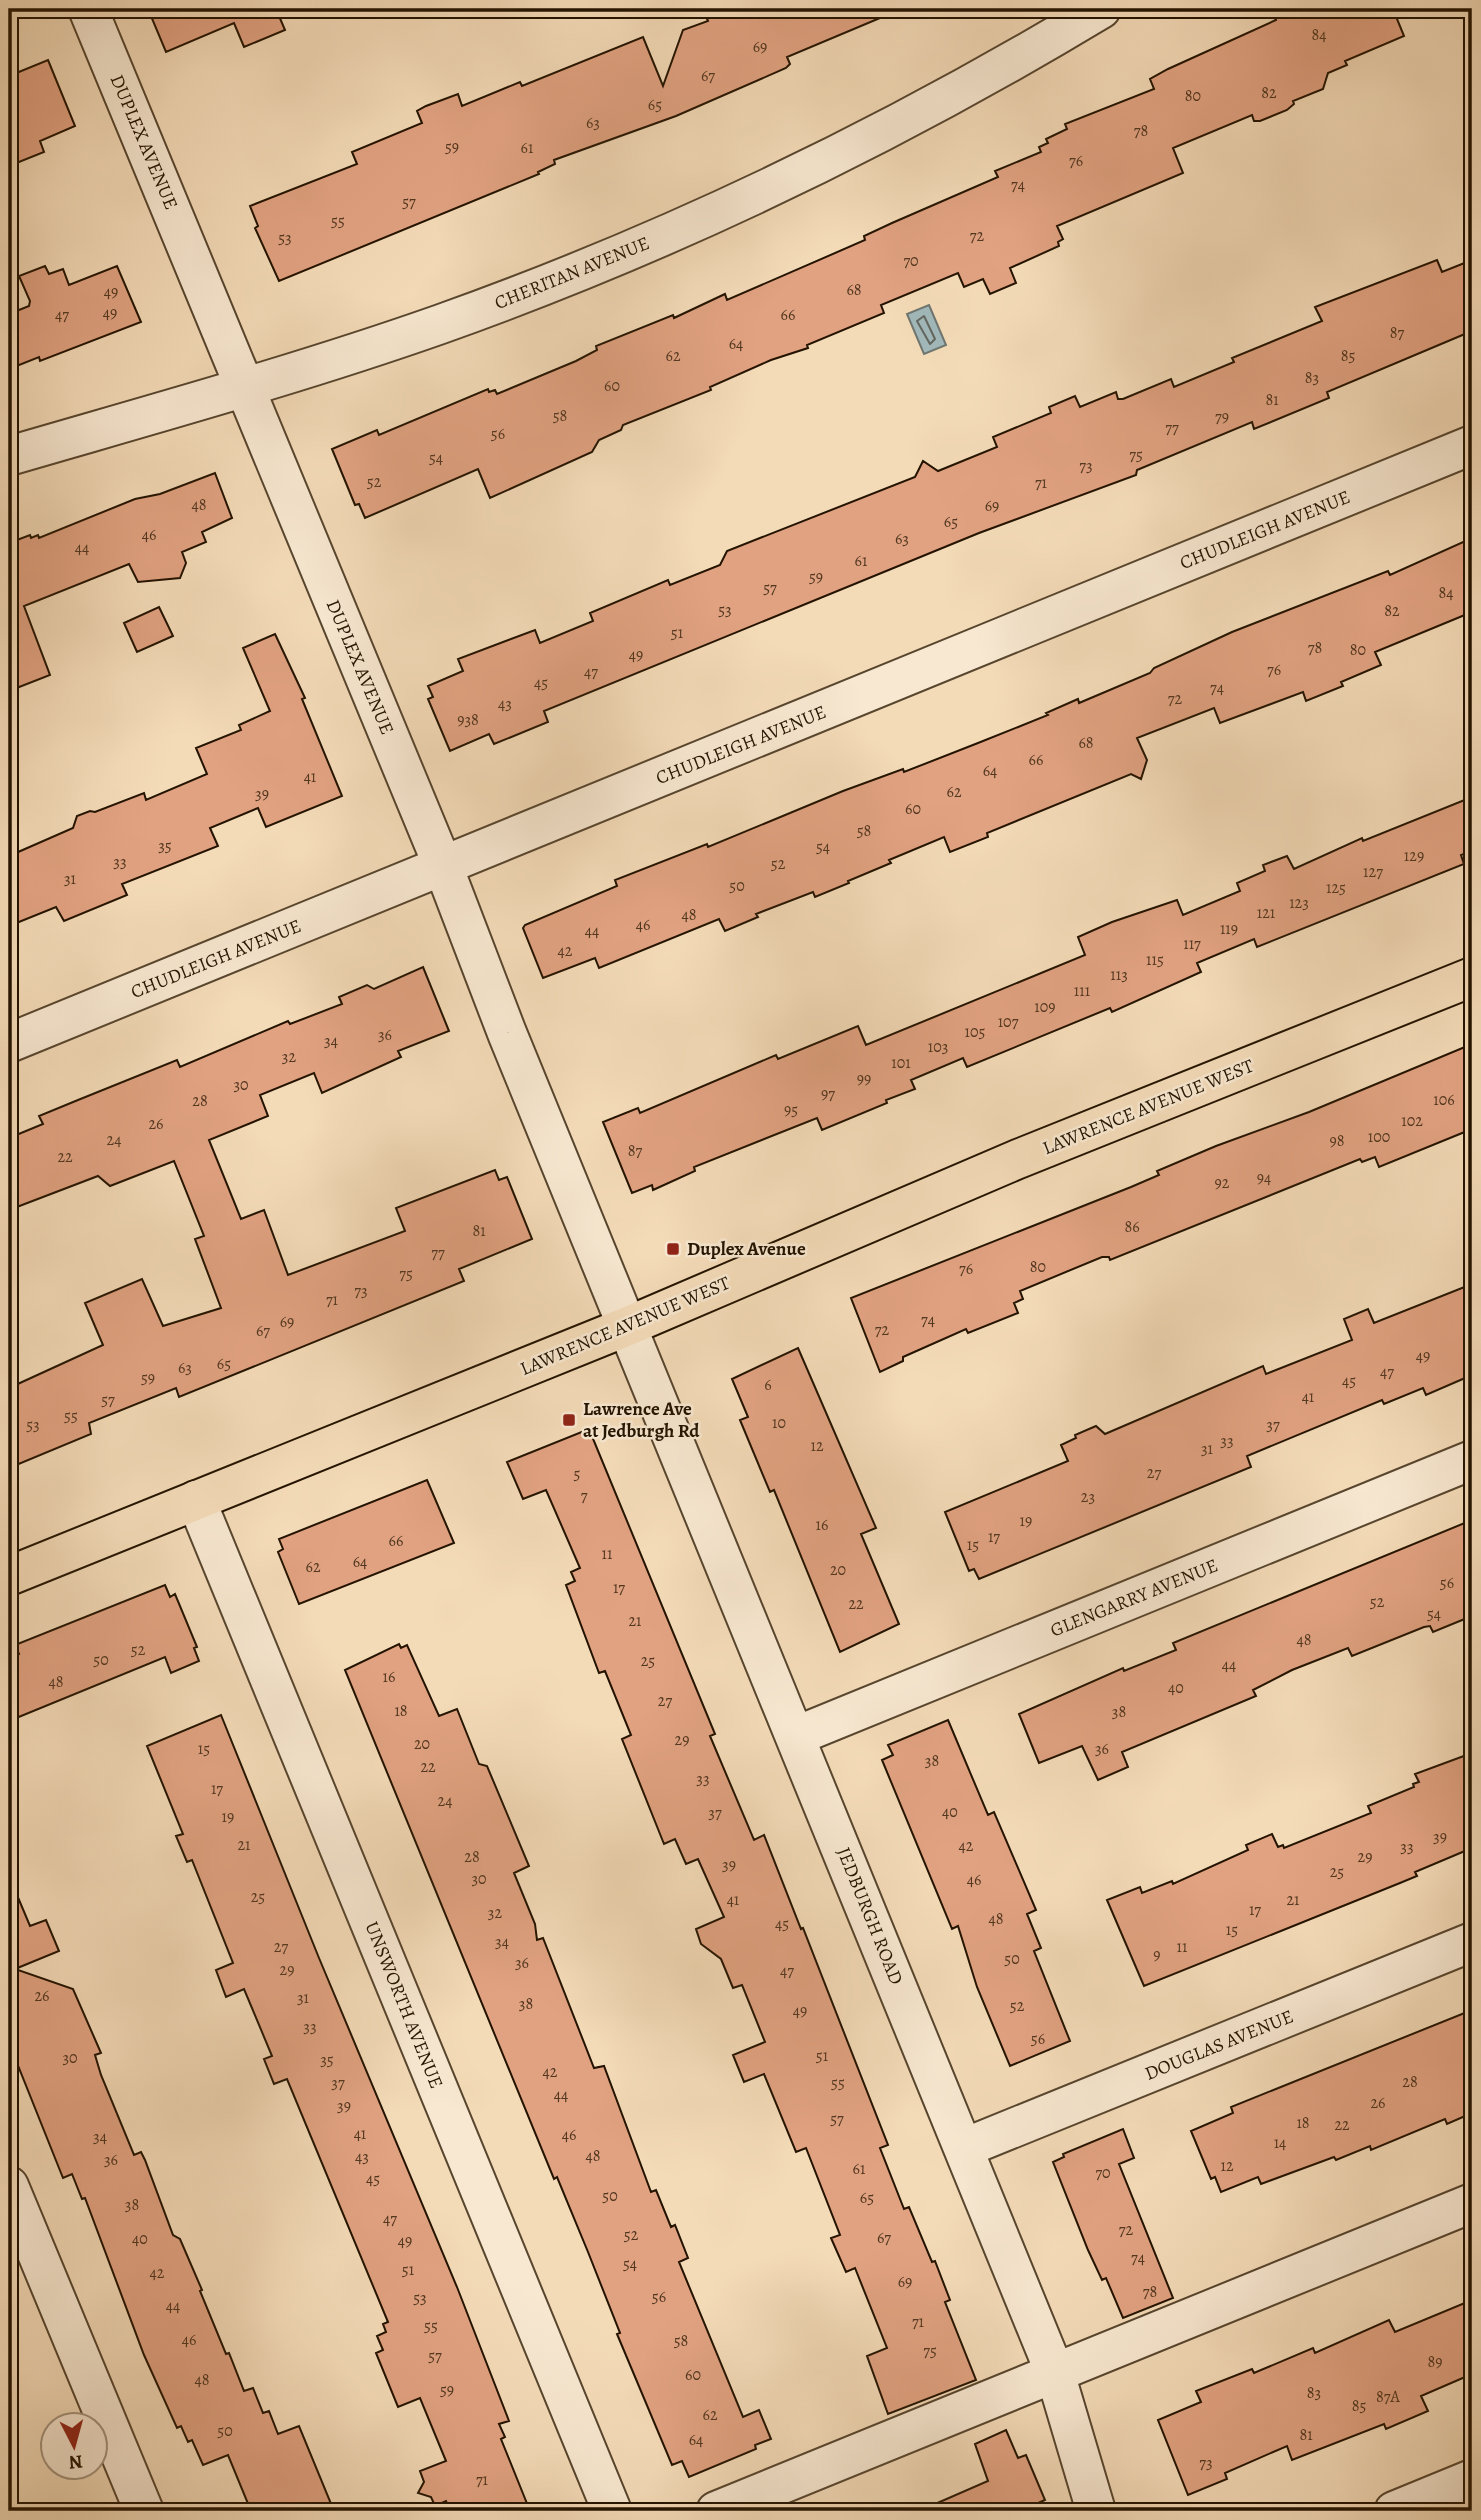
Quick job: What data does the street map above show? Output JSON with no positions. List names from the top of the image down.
{
  "streets": {
    "main road": ["LAWRENCE AVENUE WEST"],
    "street": [
      "DUPLEX AVENUE",
      "CHERITAN AVENUE",
      "CHUDLEIGH AVENUE",
      "GLENGARRY AVENUE",
      "JEDBURGH ROAD",
      "UNSWORTH AVENUE",
      "DOUGLAS AVENUE"
    ]
  },
  "crossings": [
    ["DUPLEX AVENUE", "CHERITAN AVENUE"],
    ["DUPLEX AVENUE", "CHUDLEIGH AVENUE"],
    ["DUPLEX AVENUE", "LAWRENCE AVENUE WEST"],
    ["DUPLEX AVENUE", "JEDBURGH ROAD"],
    ["LAWRENCE AVENUE WEST", "JEDBURGH ROAD"],
    ["LAWRENCE AVENUE WEST", "UNSWORTH AVENUE"],
    ["GLENGARRY AVENUE", "JEDBURGH ROAD"],
    ["JEDBURGH ROAD", "DOUGLAS AVENUE"]
  ],
  "places": {
    "transit": ["Duplex Avenue", "Lawrence Ave at Jedburgh Rd"]
  },
  "house_numbers": [
    "84",
    "69",
    "67",
    "82",
    "80",
    "65",
    "63",
    "78",
    "59",
    "61",
    "76",
    "74",
    "57",
    "55",
    "72",
    "53",
    "70",
    "68",
    "49",
    "49",
    "47",
    "66",
    "87",
    "64",
    "62",
    "85",
    "83",
    "60",
    "81",
    "58",
    "79",
    "77",
    "56",
    "75",
    "54",
    "73",
    "52",
    "71",
    "48",
    "69",
    "65",
    "46",
    "63",
    "44",
    "61",
    "59",
    "57",
    "84",
    "53",
    "82",
    "51",
    "78",
    "80",
    "49",
    "76",
    "47",
    "45",
    "74",
    "72",
    "43",
    "938",
    "68",
    "66",
    "64",
    "41",
    "62",
    "39",
    "60",
    "58",
    "35",
    "54",
    "129",
    "33",
    "52",
    "127",
    "31",
    "50",
    "125",
    "123",
    "121",
    "48",
    "46",
    "119",
    "44",
    "117",
    "42",
    "115",
    "113",
    "111",
    "109",
    "107",
    "105",
    "36",
    "34",
    "103",
    "32",
    "101",
    "99",
    "30",
    "97",
    "106",
    "28",
    "95",
    "102",
    "26",
    "100",
    "24",
    "98",
    "87",
    "22",
    "94",
    "92",
    "86",
    "81",
    "77",
    "80",
    "76",
    "75",
    "73",
    "71",
    "74",
    "69",
    "72",
    "67",
    "49",
    "65",
    "63",
    "47",
    "59",
    "45",
    "6",
    "41",
    "57",
    "55",
    "10",
    "53",
    "37",
    "33",
    "12",
    "31",
    "27",
    "5",
    "7",
    "23",
    "19",
    "16",
    "17",
    "66",
    "15",
    "11",
    "64",
    "62",
    "20",
    "56",
    "17",
    "52",
    "22",
    "54",
    "21",
    "48",
    "52",
    "50",
    "25",
    "44",
    "16",
    "48",
    "40",
    "27",
    "18",
    "38",
    "29",
    "20",
    "15",
    "36",
    "38",
    "22",
    "33",
    "17",
    "24",
    "40",
    "37",
    "19",
    "39",
    "21",
    "42",
    "33",
    "28",
    "29",
    "39",
    "25",
    "30",
    "46",
    "25",
    "41",
    "21",
    "17",
    "32",
    "48",
    "45",
    "15",
    "34",
    "27",
    "11",
    "9",
    "50",
    "36",
    "29",
    "47",
    "26",
    "31",
    "38",
    "52",
    "49",
    "33",
    "56",
    "51",
    "30",
    "35",
    "42",
    "28",
    "37",
    "55",
    "44",
    "26",
    "39",
    "57",
    "18",
    "22",
    "41",
    "46",
    "34",
    "14",
    "48",
    "43",
    "36",
    "12",
    "61",
    "70",
    "45",
    "50",
    "65",
    "38",
    "47",
    "72",
    "52",
    "67",
    "40",
    "49",
    "74",
    "54",
    "51",
    "42",
    "69",
    "78",
    "56",
    "53",
    "44",
    "71",
    "55",
    "46",
    "58",
    "75",
    "57",
    "89",
    "60",
    "48",
    "59",
    "83",
    "87A",
    "85",
    "62",
    "50",
    "81",
    "64",
    "73",
    "71"
  ],
  "north": "bottom"
}
